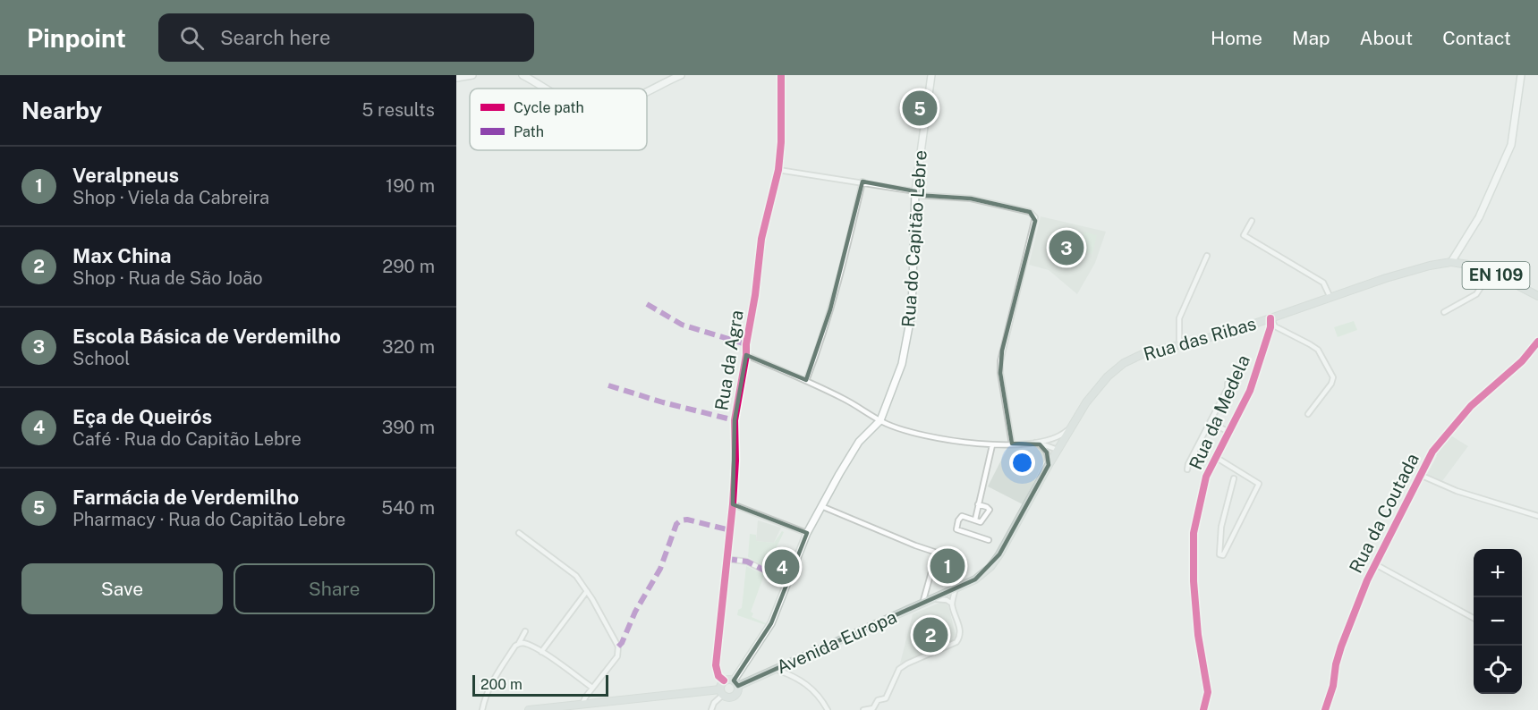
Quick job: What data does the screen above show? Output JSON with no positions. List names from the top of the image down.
{
  "streets": {
    "main road": [
      "Rua do Capitão Lebre",
      "EN 109",
      "Rua das Ribas",
      "Avenida Europa"
    ],
    "street": ["Rua da Agra", "Rua da Medela", "Rua da Coutada"]
  },
  "crossings": [
    ["Rua do Capitão Lebre", "Rua da Agra"],
    ["Rua do Capitão Lebre", "Avenida Europa"],
    ["EN 109", "Rua das Ribas"],
    ["Rua das Ribas", "Rua da Medela"],
    ["Rua das Ribas", "Avenida Europa"],
    ["Rua da Agra", "Avenida Europa"]
  ],
  "legend": ["Cycle path", "Path"],
  "scale_bar": "200 m",
  "page": {
    "header": "Pinpoint",
    "search": "Search here",
    "nav": [
      "Home",
      "Map",
      "About",
      "Contact"
    ],
    "heading": ["Nearby", "5 results"],
    "pins": [
      "5",
      "3",
      "1",
      "4",
      "2"
    ],
    "list": [
      {
        "mark": "1",
        "name": "Veralpneus",
        "note": "Shop · Viela da Cabreira",
        "value": "190 m"
      },
      {
        "mark": "2",
        "name": "Max China",
        "note": "Shop · Rua de São João",
        "value": "290 m"
      },
      {
        "mark": "3",
        "name": "Escola Básica de Verdemilho",
        "note": "School",
        "value": "320 m"
      },
      {
        "mark": "4",
        "name": "Eça de Queirós",
        "note": "Café · Rua do Capitão Lebre",
        "value": "390 m"
      },
      {
        "mark": "5",
        "name": "Farmácia de Verdemilho",
        "note": "Pharmacy · Rua do Capitão Lebre",
        "value": "540 m"
      }
    ],
    "buttons": ["Save", "Share"],
    "map_buttons": ["+", "−"],
    "scale": "200 m"
  }
}
